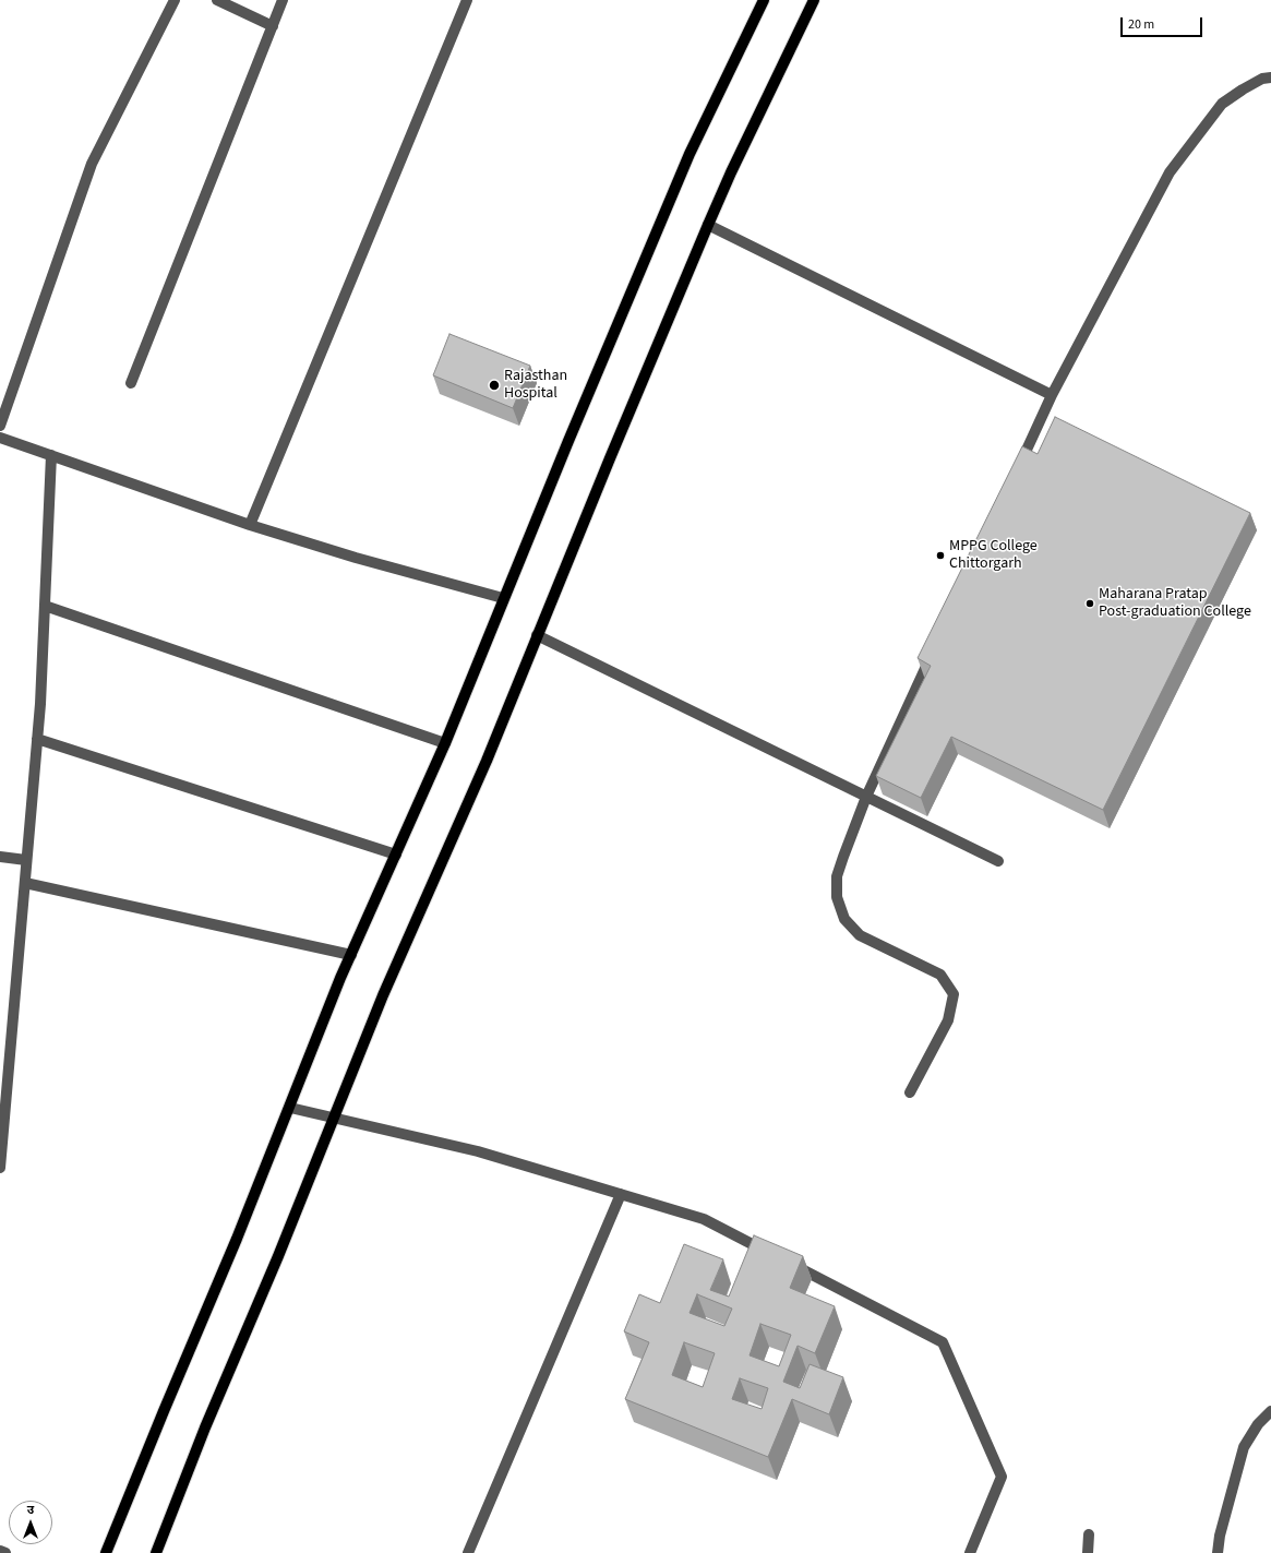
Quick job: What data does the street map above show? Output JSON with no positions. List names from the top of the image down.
{
  "places": ["Rajasthan Hospital", "MPPG College Chittorgarh", "Maharana Pratap Post-graduation College"],
  "scale_bar": "20 m",
  "north": "top"
}
